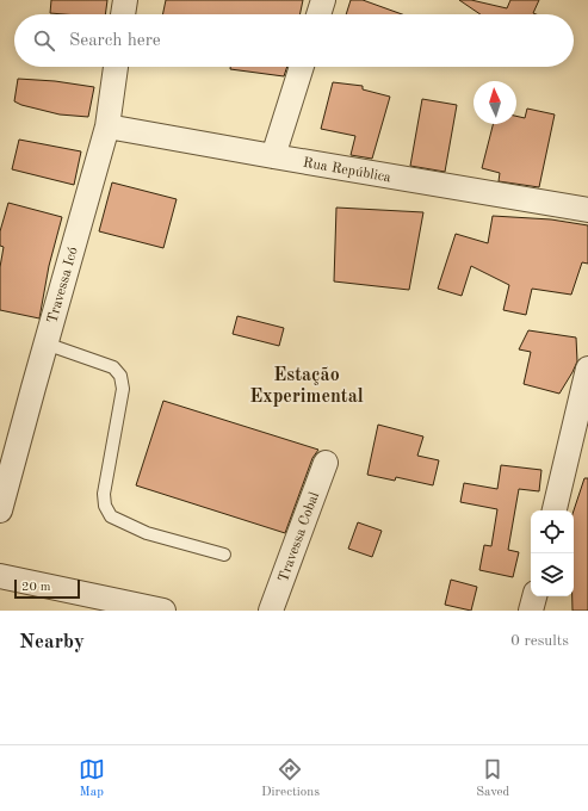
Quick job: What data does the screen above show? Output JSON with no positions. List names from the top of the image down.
{
  "streets": {
    "street": ["Rua República", "Travessa Icó", "Travessa Cobal"]
  },
  "crossings": [
    ["Rua República", "Travessa Icó"]
  ],
  "districts": ["Estação Experimental"],
  "scale_bar": "20 m",
  "north": "top",
  "page": {
    "search": "Search here",
    "scale": "20 m",
    "heading": ["Nearby", "0 results"],
    "nav": ["Map", "Directions", "Saved"]
  }
}
